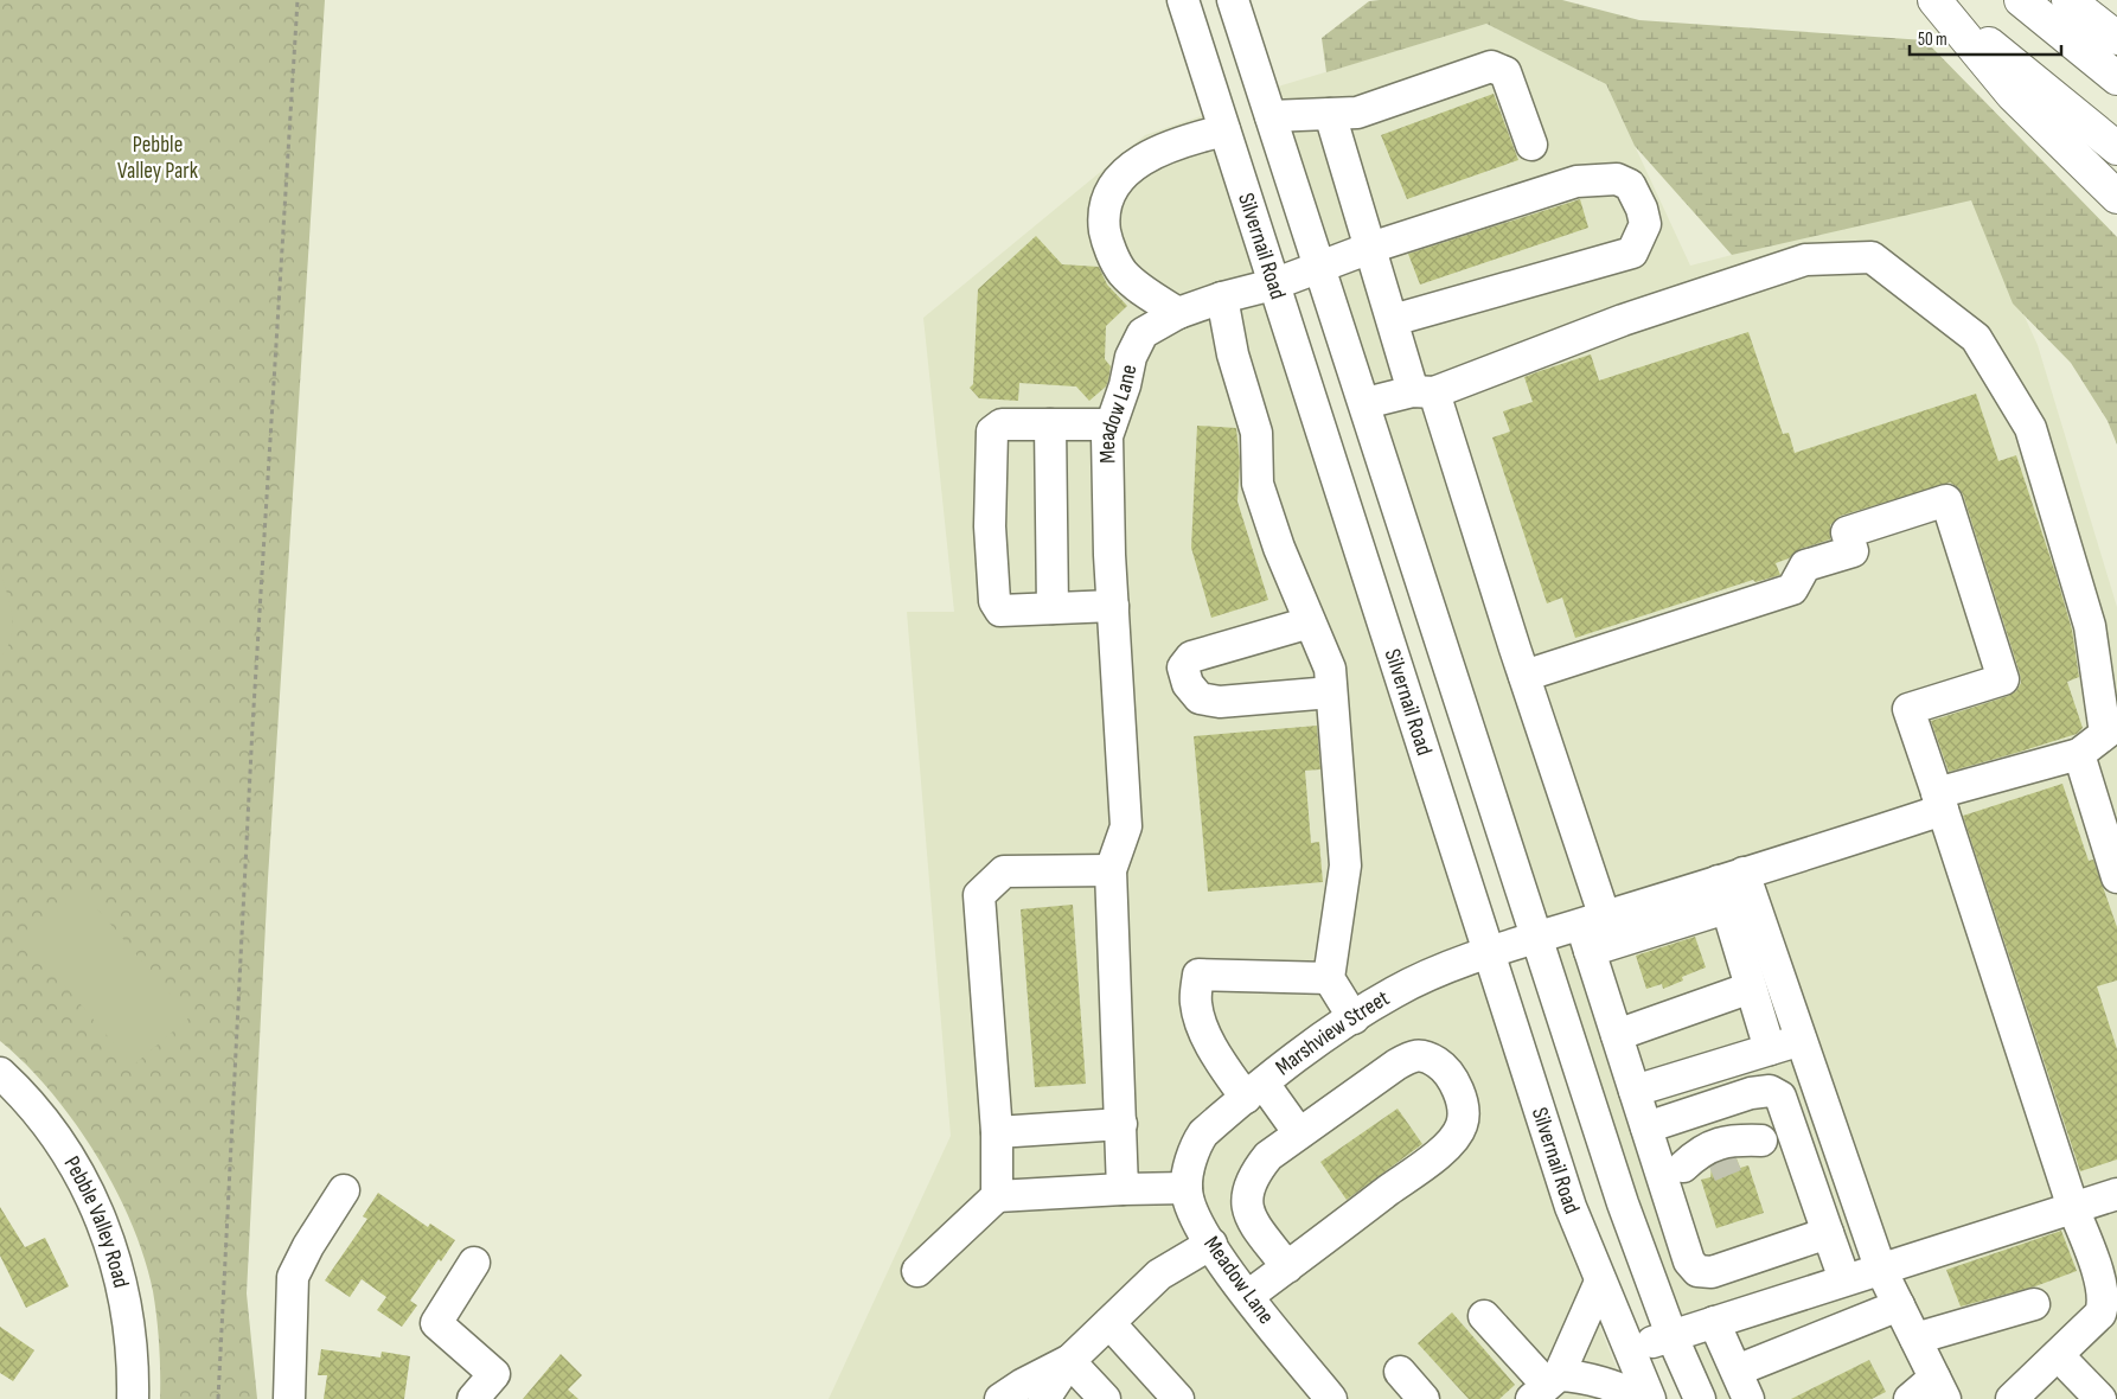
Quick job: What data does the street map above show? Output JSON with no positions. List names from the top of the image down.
{
  "streets": {
    "street": [
      "Silvernail Road",
      "Meadow Lane",
      "Marshview Street",
      "Pebble Valley Road"
    ]
  },
  "crossings": [
    ["Silvernail Road", "Meadow Lane"],
    ["Silvernail Road", "Marshview Street"],
    ["Meadow Lane", "Marshview Street"]
  ],
  "parks": ["Pebble Valley Park"],
  "scale_bar": "50 m"
}
